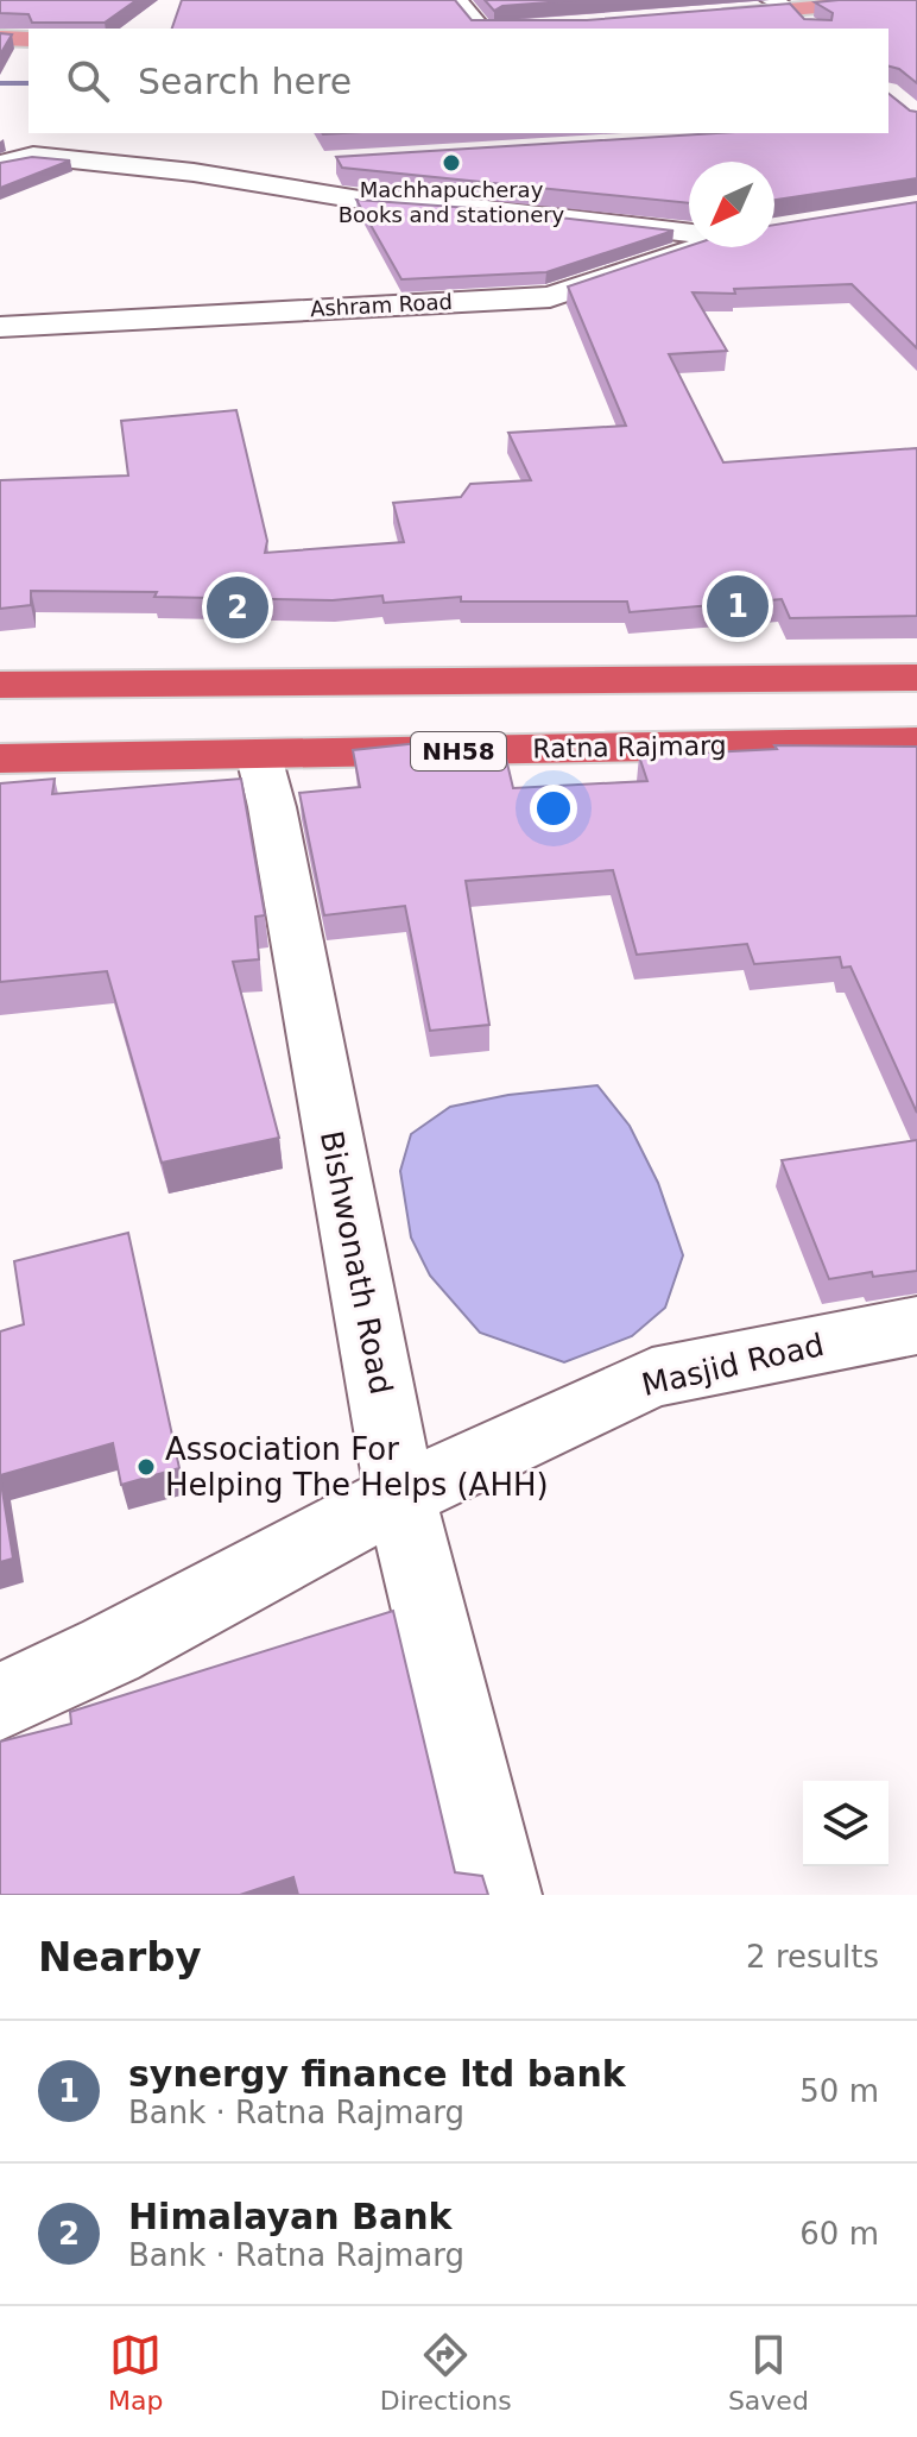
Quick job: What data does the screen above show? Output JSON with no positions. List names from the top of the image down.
{
  "streets": {
    "highway": ["Ratna Rajmarg", "NH58"],
    "street": ["Ashram Road", "Bishwonath Road", "Masjid Road"]
  },
  "crossings": [
    ["Ratna Rajmarg", "Bishwonath Road"],
    ["Bishwonath Road", "Masjid Road"]
  ],
  "places": ["Machhapucheray Books and stationery", "Association For Helping The Helps (AHH)"],
  "north": "bottom left",
  "page": {
    "search": "Search here",
    "pins": ["1", "2"],
    "heading": ["Nearby", "2 results"],
    "list": [
      {
        "mark": "1",
        "name": "synergy finance ltd bank",
        "note": "Bank · Ratna Rajmarg",
        "value": "50 m"
      },
      {
        "mark": "2",
        "name": "Himalayan Bank",
        "note": "Bank · Ratna Rajmarg",
        "value": "60 m"
      }
    ],
    "nav": ["Map", "Directions", "Saved"]
  }
}
